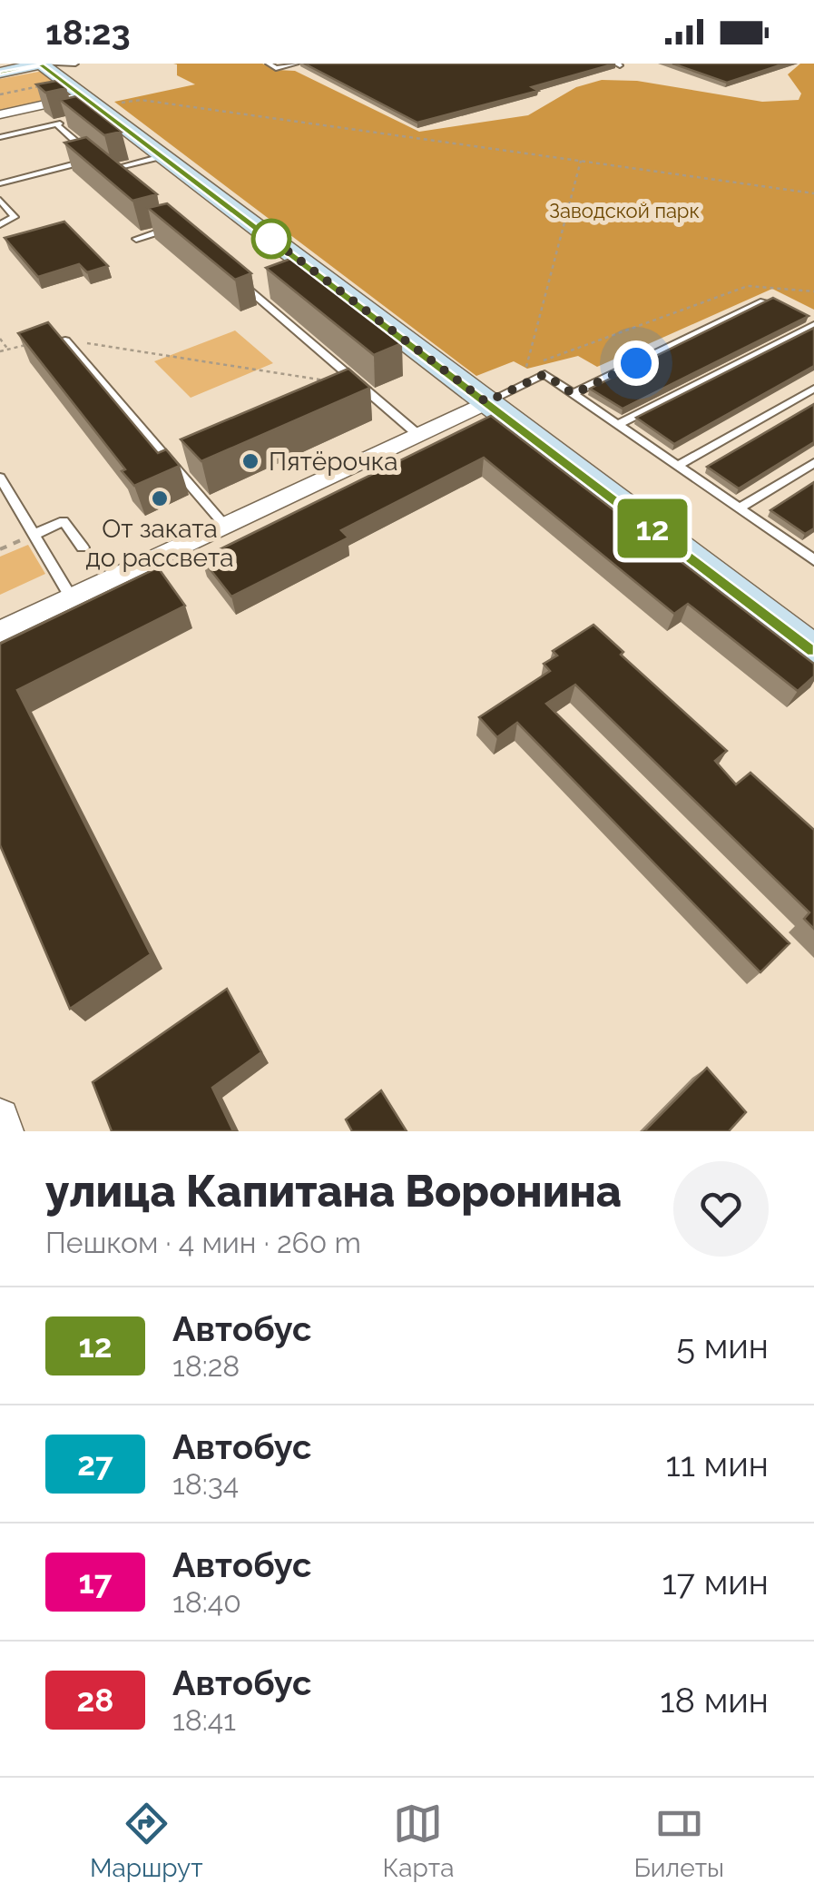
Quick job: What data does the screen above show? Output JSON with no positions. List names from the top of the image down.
{
  "parks": ["Заводской парк"],
  "places": ["Пятёрочка", "От заката до рассвета"],
  "lines": ["bus line 12"],
  "page": {
    "status": "18:23",
    "on_map": "12",
    "heading": ["улица Капитана Воронина", "Пешком · 4 мин · 260 m"],
    "list": [
      {
        "mark": "12",
        "name": "Автобус",
        "note": "18:28",
        "value": "5 мин"
      },
      {
        "mark": "27",
        "name": "Автобус",
        "note": "18:34",
        "value": "11 мин"
      },
      {
        "mark": "17",
        "name": "Автобус",
        "note": "18:40",
        "value": "17 мин"
      },
      {
        "mark": "28",
        "name": "Автобус",
        "note": "18:41",
        "value": "18 мин"
      }
    ],
    "tabs": ["Маршрут", "Карта", "Билеты"]
  }
}
